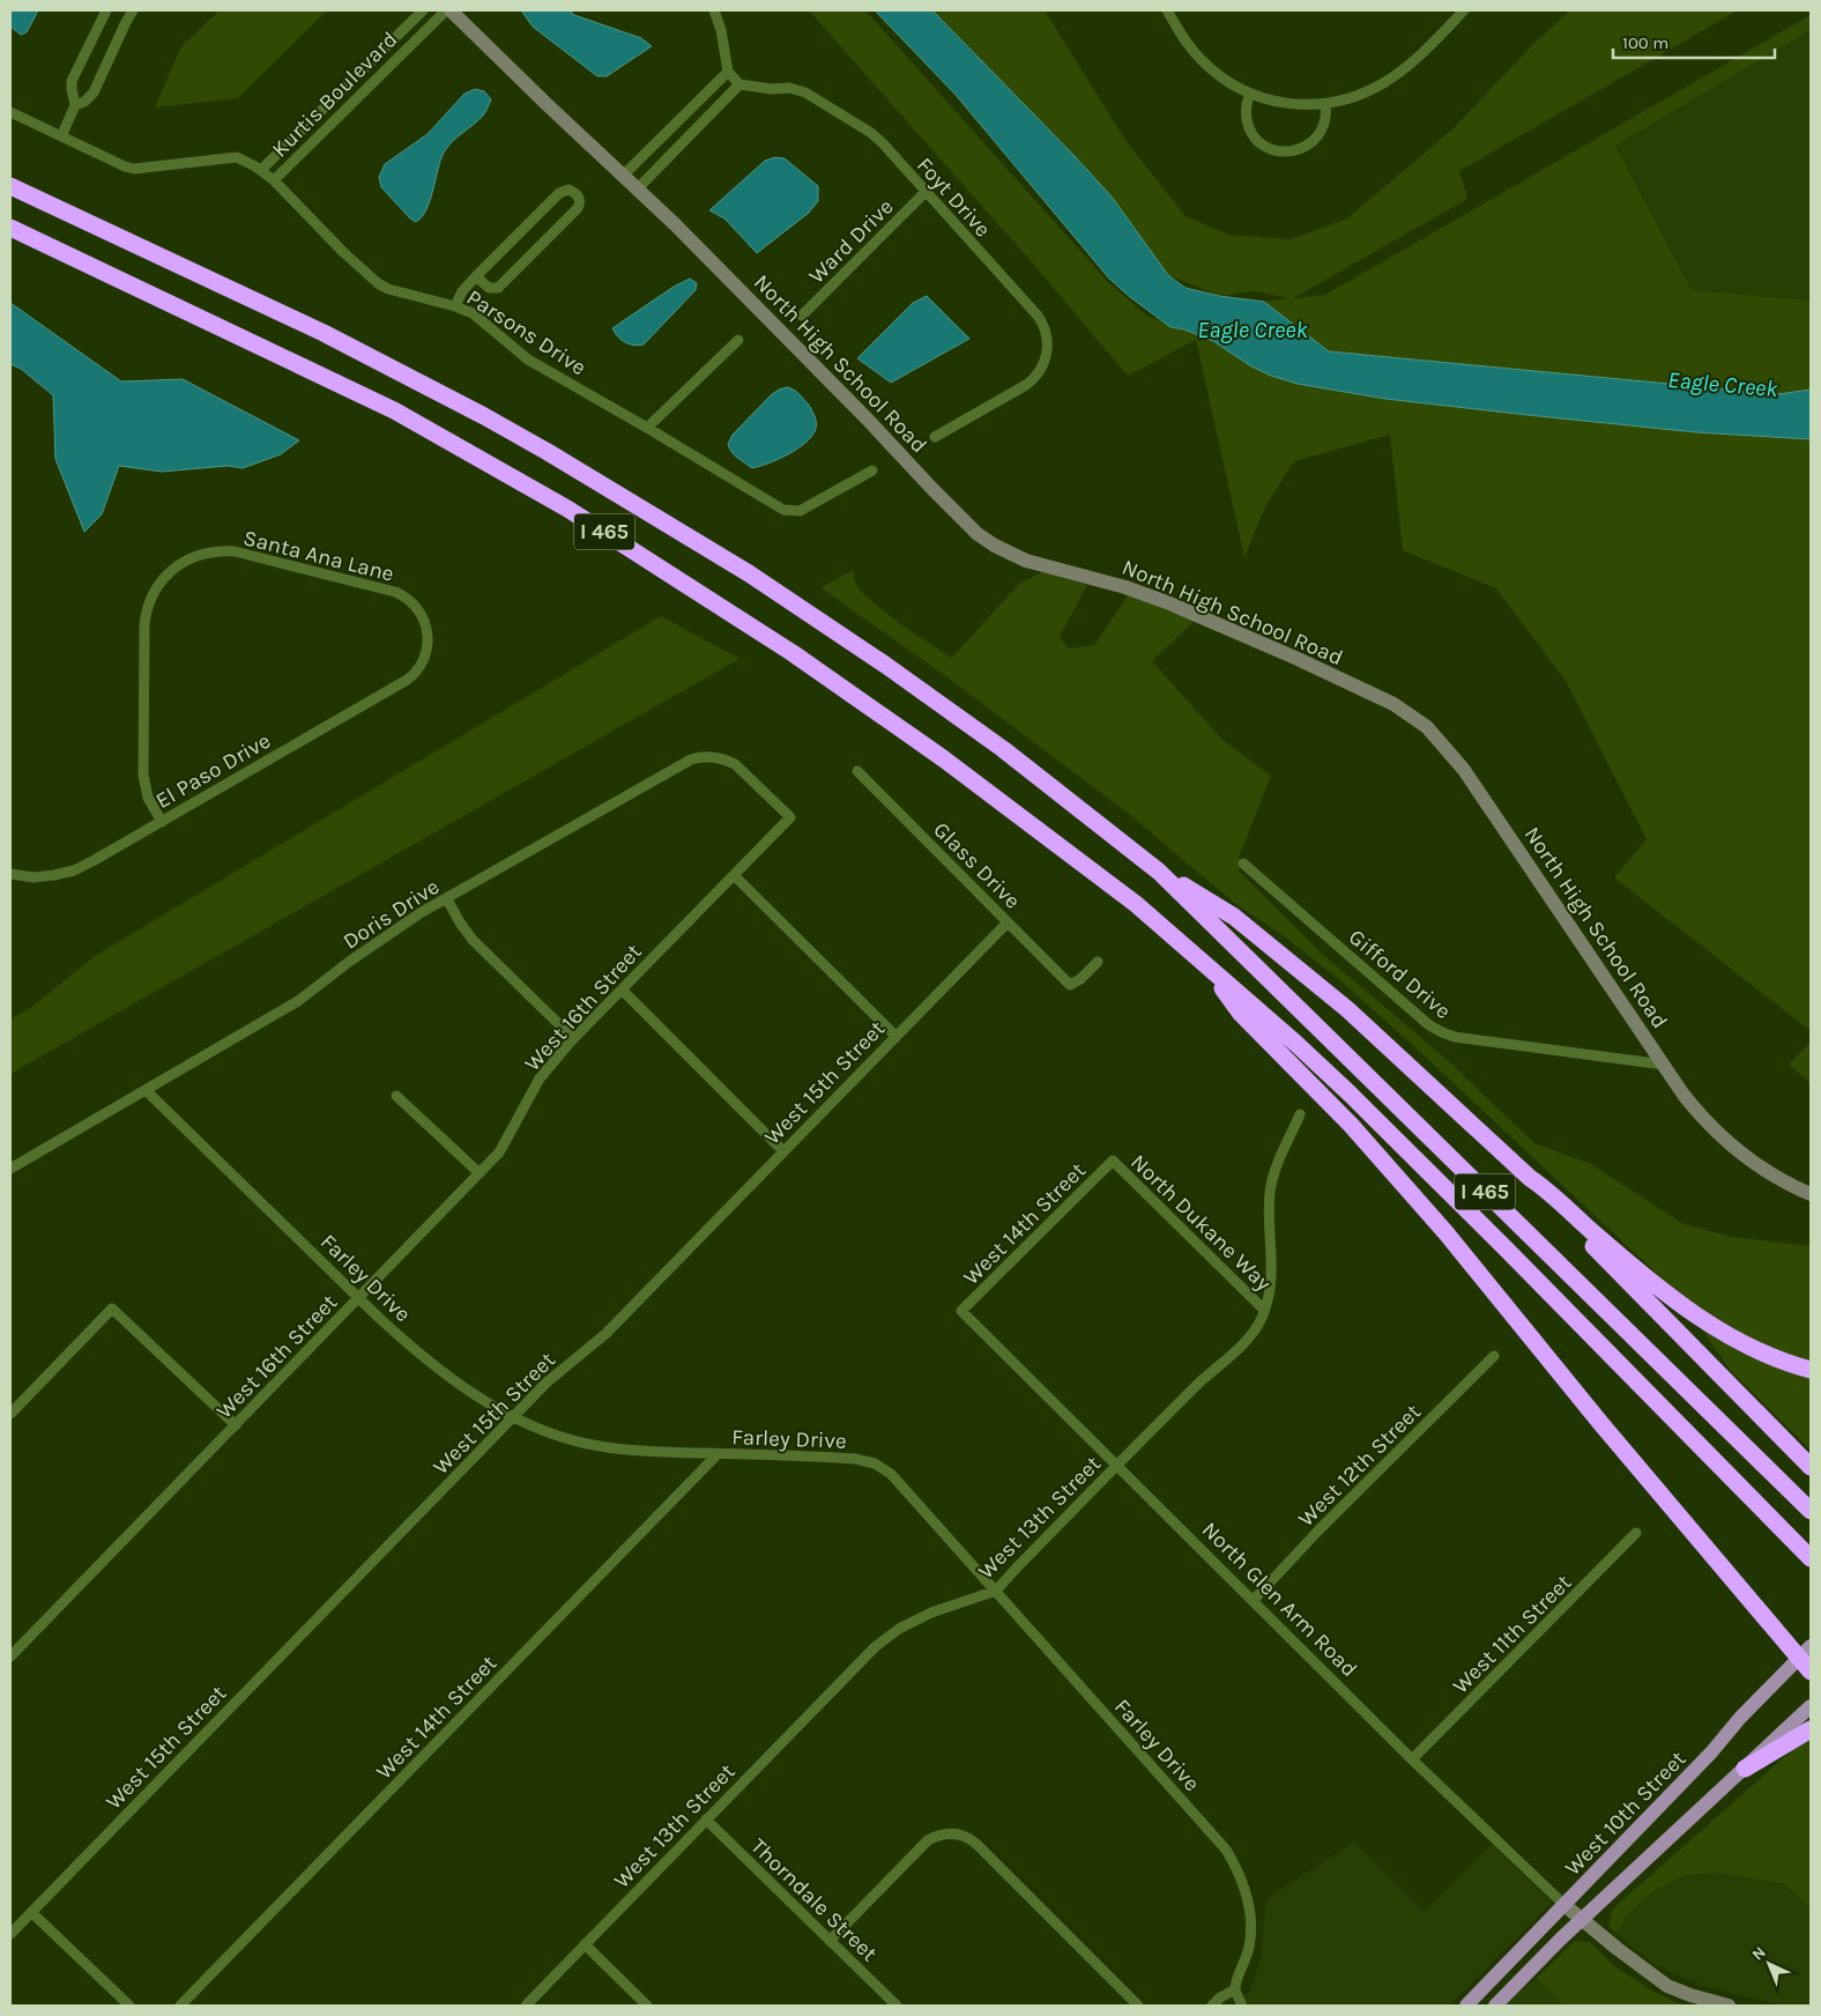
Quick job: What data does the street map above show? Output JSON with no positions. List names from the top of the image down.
{
  "streets": {
    "highway": ["I 465"],
    "main road": ["West 10th Street"],
    "street": [
      "Kurtis Boulevard",
      "Foyt Drive",
      "Ward Drive",
      "Parsons Drive",
      "North High School Road",
      "Santa Ana Lane",
      "El Paso Drive",
      "Glass Drive",
      "Doris Drive",
      "Gifford Drive",
      "West 16th Street",
      "West 15th Street",
      "North Dukane Way",
      "West 14th Street",
      "Farley Drive",
      "West 12th Street",
      "West 13th Street",
      "North Glen Arm Road",
      "West 11th Street",
      "Thorndale Street"
    ]
  },
  "crossings": [
    ["Kurtis Boulevard", "Parsons Drive"],
    ["Foyt Drive", "Ward Drive"],
    ["North High School Road", "Gifford Drive"],
    ["Santa Ana Lane", "El Paso Drive"],
    ["Glass Drive", "West 15th Street"],
    ["Doris Drive", "West 16th Street"],
    ["Doris Drive", "Farley Drive"],
    ["West 16th Street", "Farley Drive"],
    ["West 15th Street", "Farley Drive"],
    ["North Dukane Way", "West 14th Street"],
    ["North Dukane Way", "West 13th Street"],
    ["West 14th Street", "Farley Drive"],
    ["West 14th Street", "North Glen Arm Road"],
    ["Farley Drive", "West 13th Street"],
    ["West 12th Street", "North Glen Arm Road"],
    ["West 13th Street", "North Glen Arm Road"],
    ["West 13th Street", "Thorndale Street"],
    ["North Glen Arm Road", "West 11th Street"],
    ["North Glen Arm Road", "West 10th Street"]
  ],
  "water": ["Eagle Creek"],
  "scale_bar": "100 m",
  "north": "top left"
}
